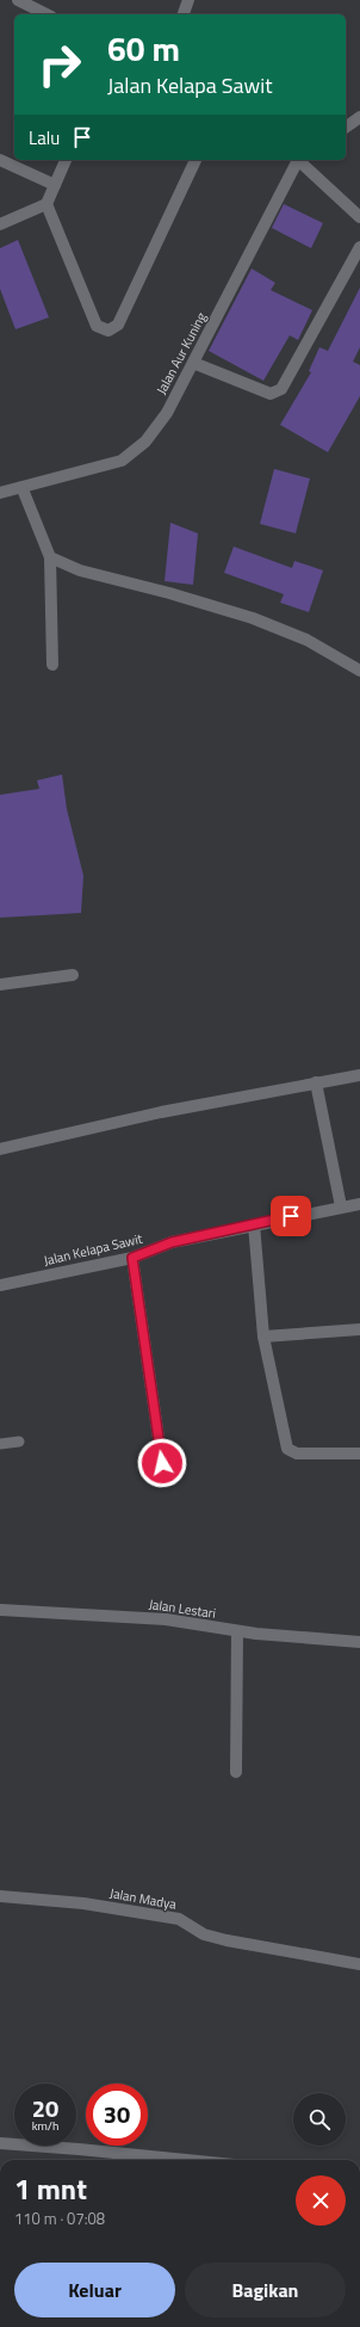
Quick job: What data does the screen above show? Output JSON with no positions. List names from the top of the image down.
{
  "streets": {
    "street": [
      "Jalan Aur Kuning",
      "Jalan Kelapa Sawit",
      "Jalan Lestari",
      "Jalan Madya"
    ]
  },
  "page": {
    "turn": ["60 m", "Jalan Kelapa Sawit"],
    "then": "Lalu",
    "speed": "20 km/h",
    "limit": "30",
    "heading": ["1 mnt", "110 m · 07:08"],
    "buttons": ["Keluar", "Bagikan"]
  }
}
